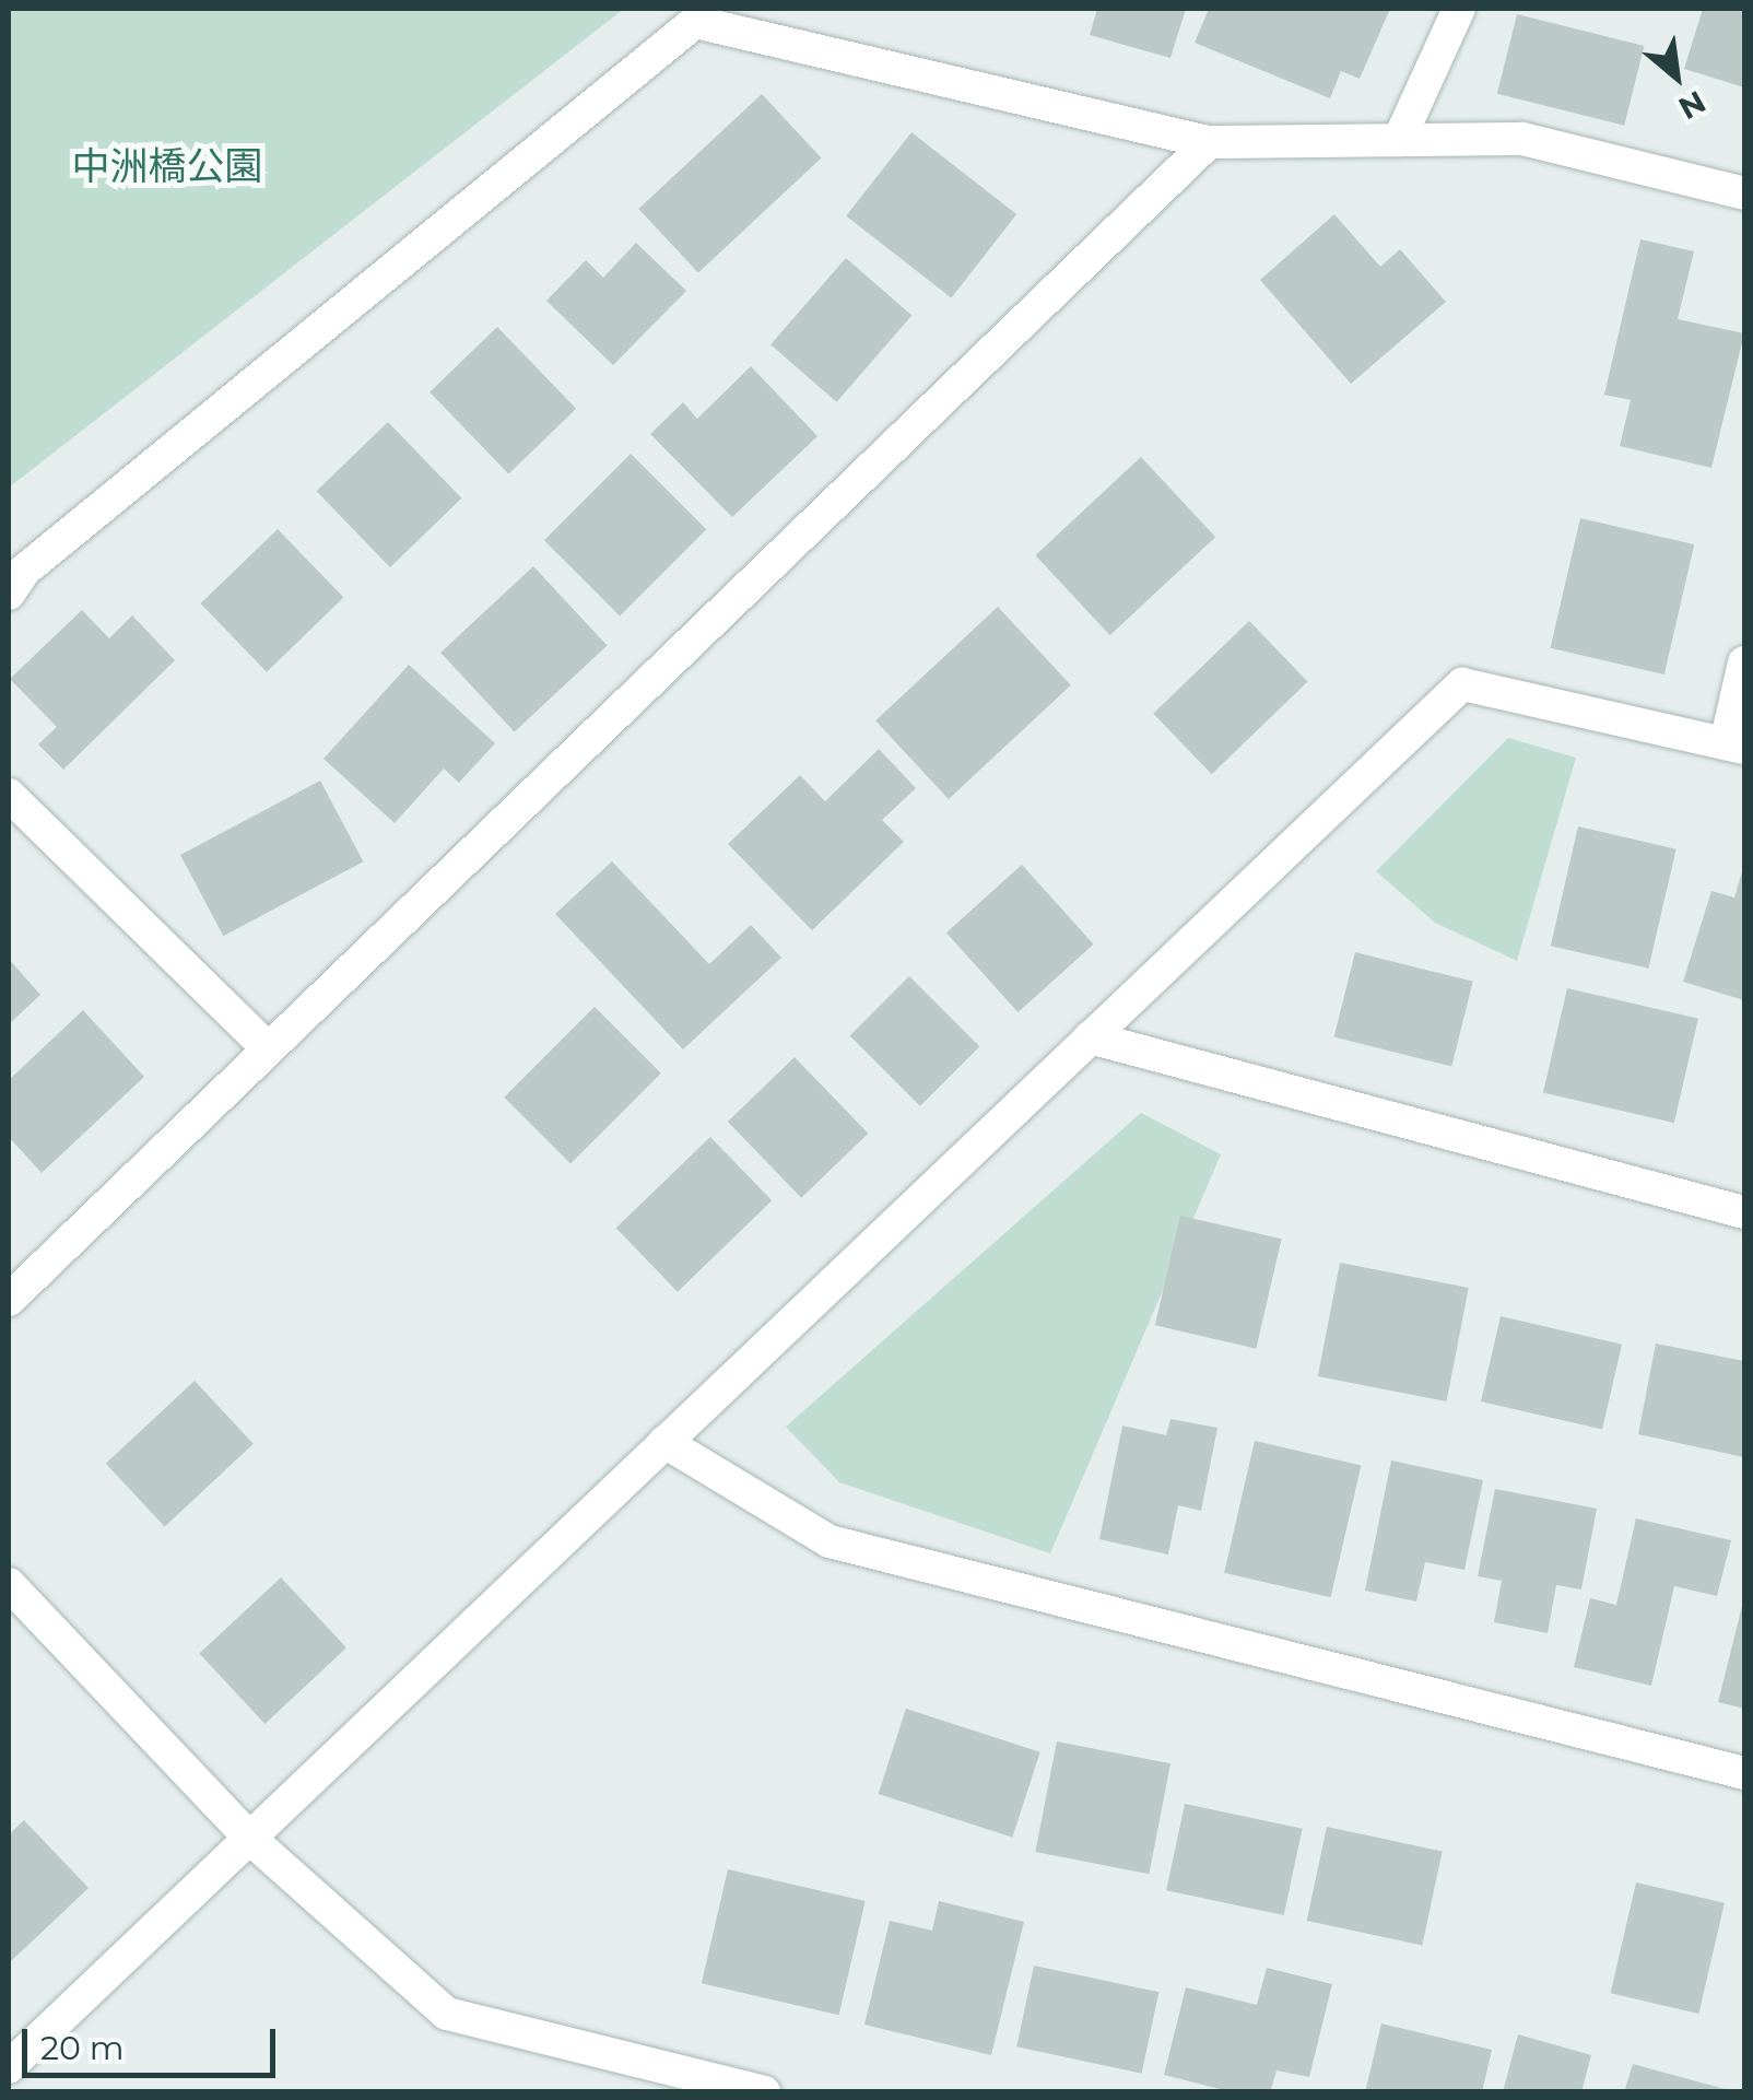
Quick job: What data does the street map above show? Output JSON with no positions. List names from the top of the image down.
{
  "parks": ["中洲橋公園"],
  "scale_bar": "20 m",
  "north": "bottom right"
}
